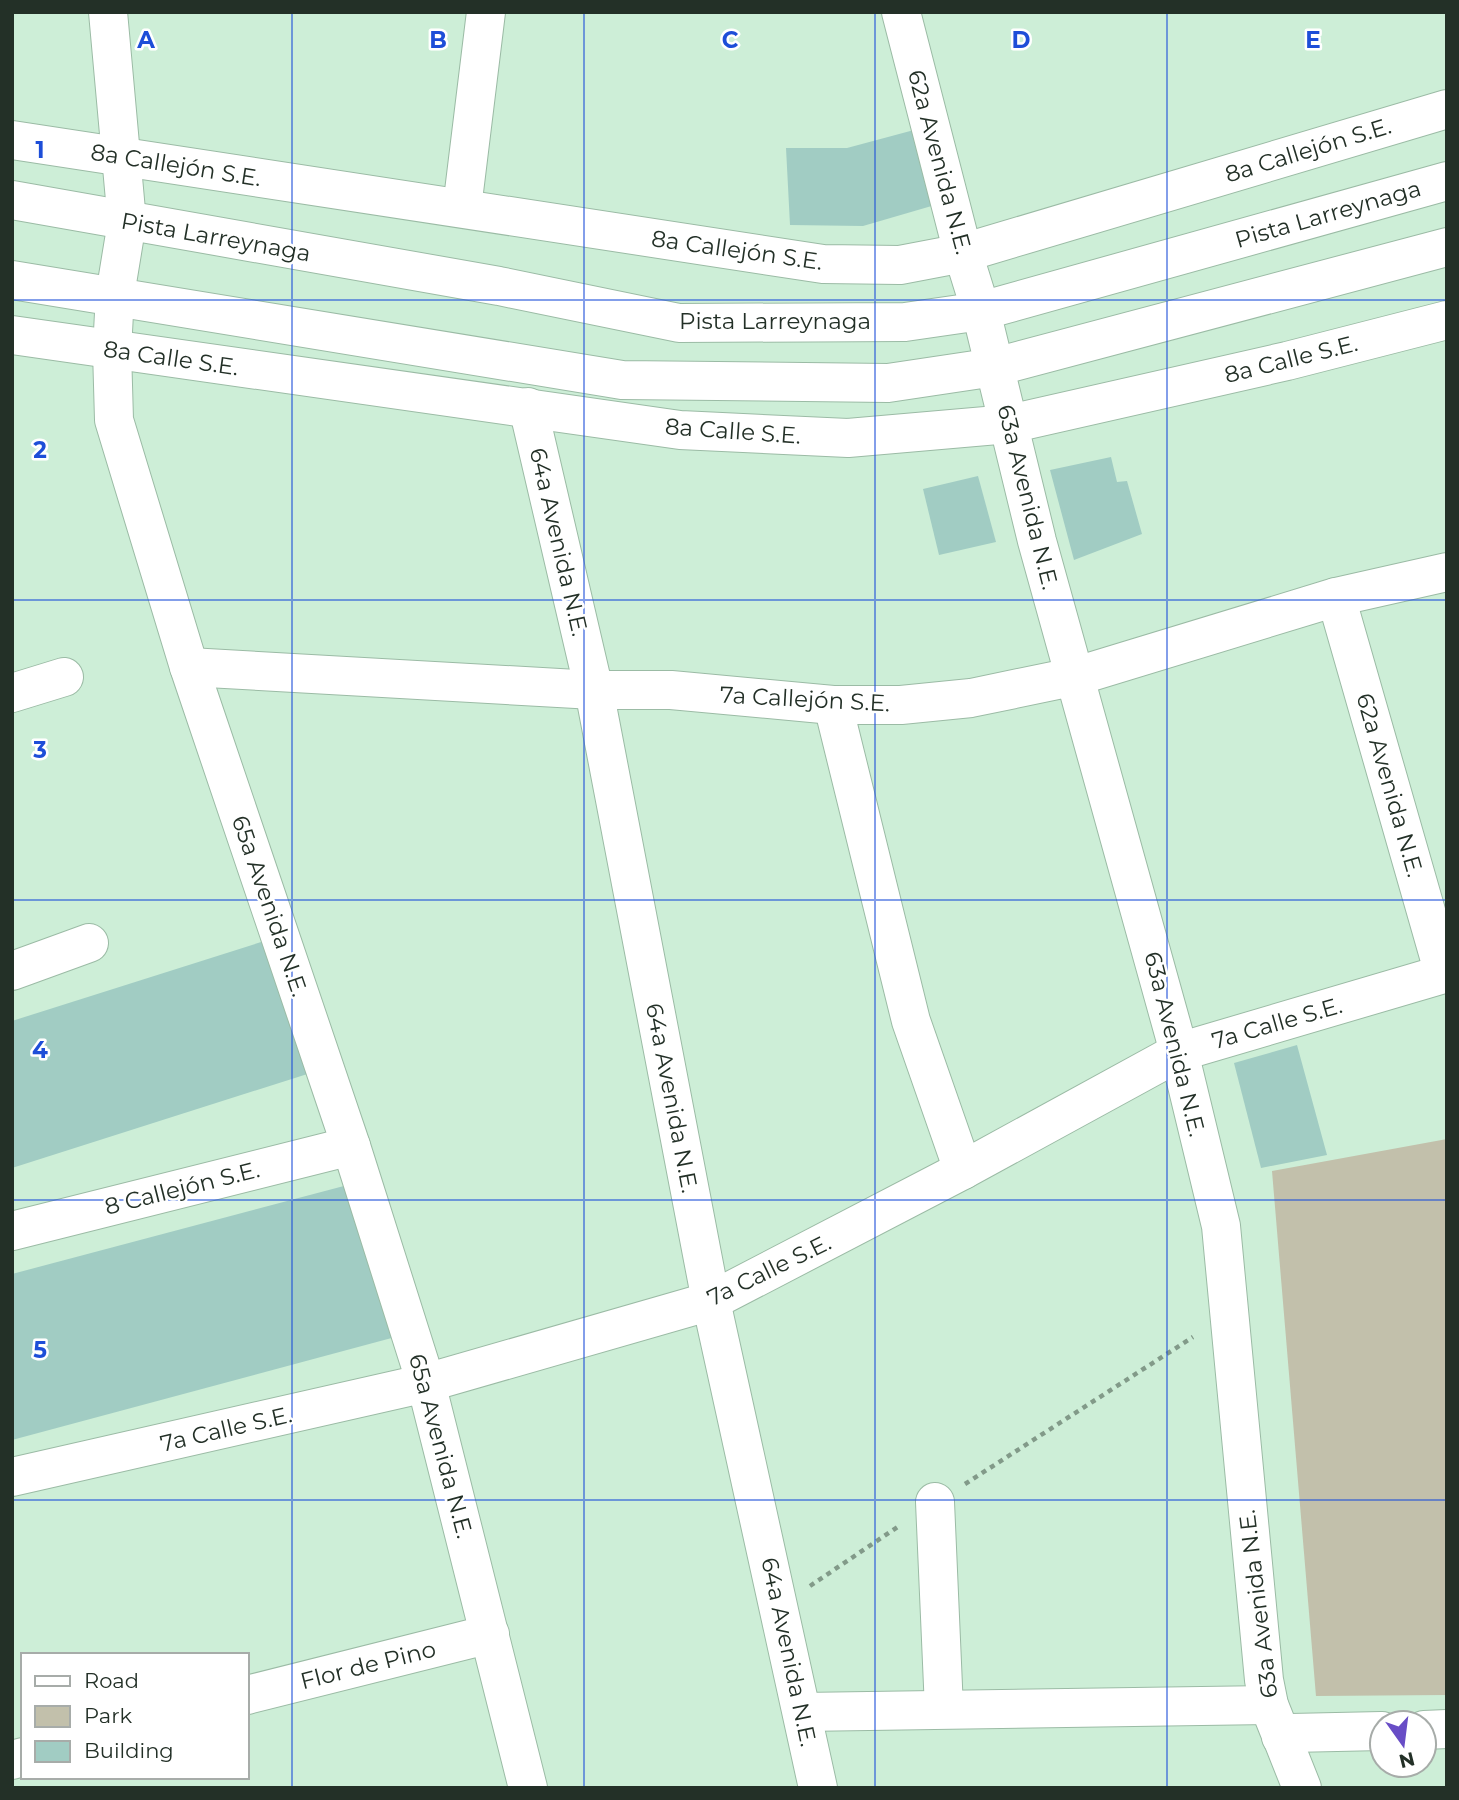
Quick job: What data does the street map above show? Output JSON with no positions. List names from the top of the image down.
{
  "streets": {
    "street": [
      "8a Callejón S.E.",
      "62a Avenida N.E.",
      "Pista Larreynaga",
      "8a Calle S.E.",
      "63a Avenida N.E.",
      "64a Avenida N.E.",
      "7a Callejón S.E.",
      "65a Avenida N.E.",
      "7a Calle S.E.",
      "8 Callejón S.E.",
      "Flor de Pino"
    ]
  },
  "crossings": [
    ["8a Callejón S.E.", "62a Avenida N.E."],
    ["8a Callejón S.E.", "65a Avenida N.E."],
    ["62a Avenida N.E.", "Pista Larreynaga"],
    ["62a Avenida N.E.", "63a Avenida N.E."],
    ["62a Avenida N.E.", "7a Callejón S.E."],
    ["62a Avenida N.E.", "7a Calle S.E."],
    ["Pista Larreynaga", "63a Avenida N.E."],
    ["Pista Larreynaga", "65a Avenida N.E."],
    ["8a Calle S.E.", "63a Avenida N.E."],
    ["8a Calle S.E.", "64a Avenida N.E."],
    ["8a Calle S.E.", "65a Avenida N.E."],
    ["63a Avenida N.E.", "7a Callejón S.E."],
    ["63a Avenida N.E.", "7a Calle S.E."],
    ["64a Avenida N.E.", "7a Callejón S.E."],
    ["64a Avenida N.E.", "7a Calle S.E."],
    ["7a Callejón S.E.", "65a Avenida N.E."],
    ["65a Avenida N.E.", "7a Calle S.E."],
    ["65a Avenida N.E.", "8 Callejón S.E."],
    ["65a Avenida N.E.", "Flor de Pino"]
  ],
  "legend": ["Road", "Park", "Building"],
  "north": "bottom",
  "grid": {
    "columns": [
      "A",
      "B",
      "C",
      "D",
      "E"
    ],
    "rows": [
      "1",
      "2",
      "3",
      "4",
      "5"
    ]
  }
}
